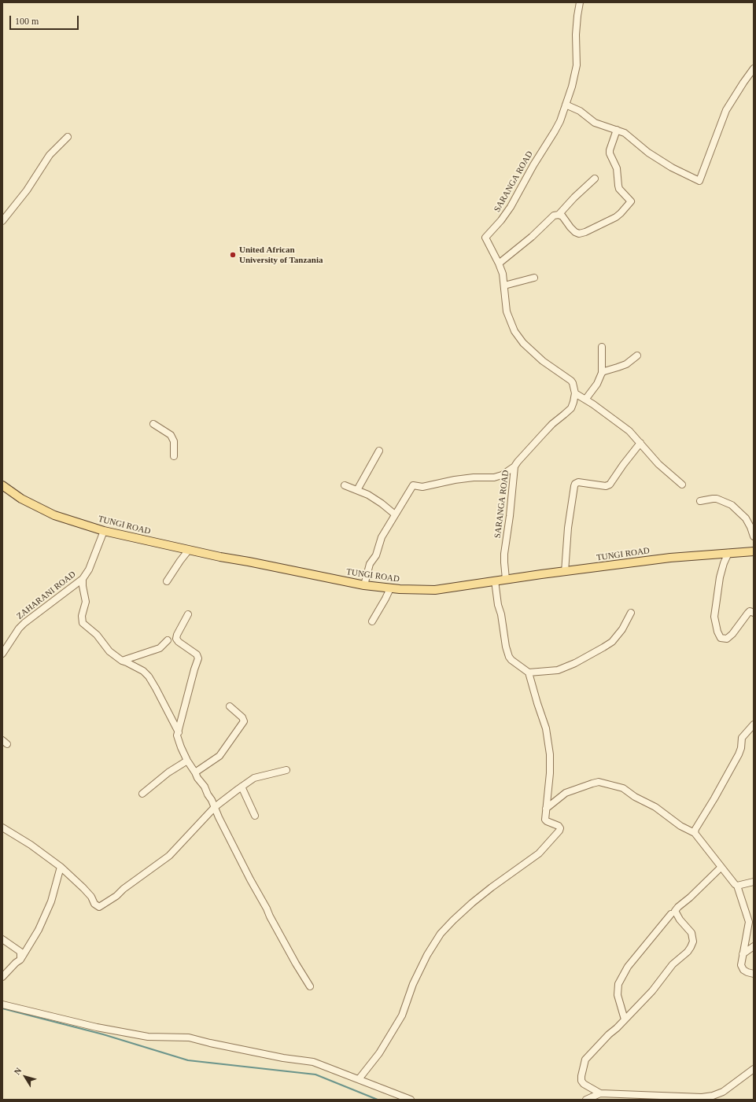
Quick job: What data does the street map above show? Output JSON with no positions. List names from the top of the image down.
{
  "streets": {
    "main road": ["TUNGI ROAD"],
    "street": ["SARANGA ROAD", "ZAHARANI ROAD"]
  },
  "crossings": [
    ["SARANGA ROAD", "TUNGI ROAD"],
    ["TUNGI ROAD", "ZAHARANI ROAD"]
  ],
  "places": ["United African University of Tanzania"],
  "scale_bar": "100 m",
  "north": "top left"
}
